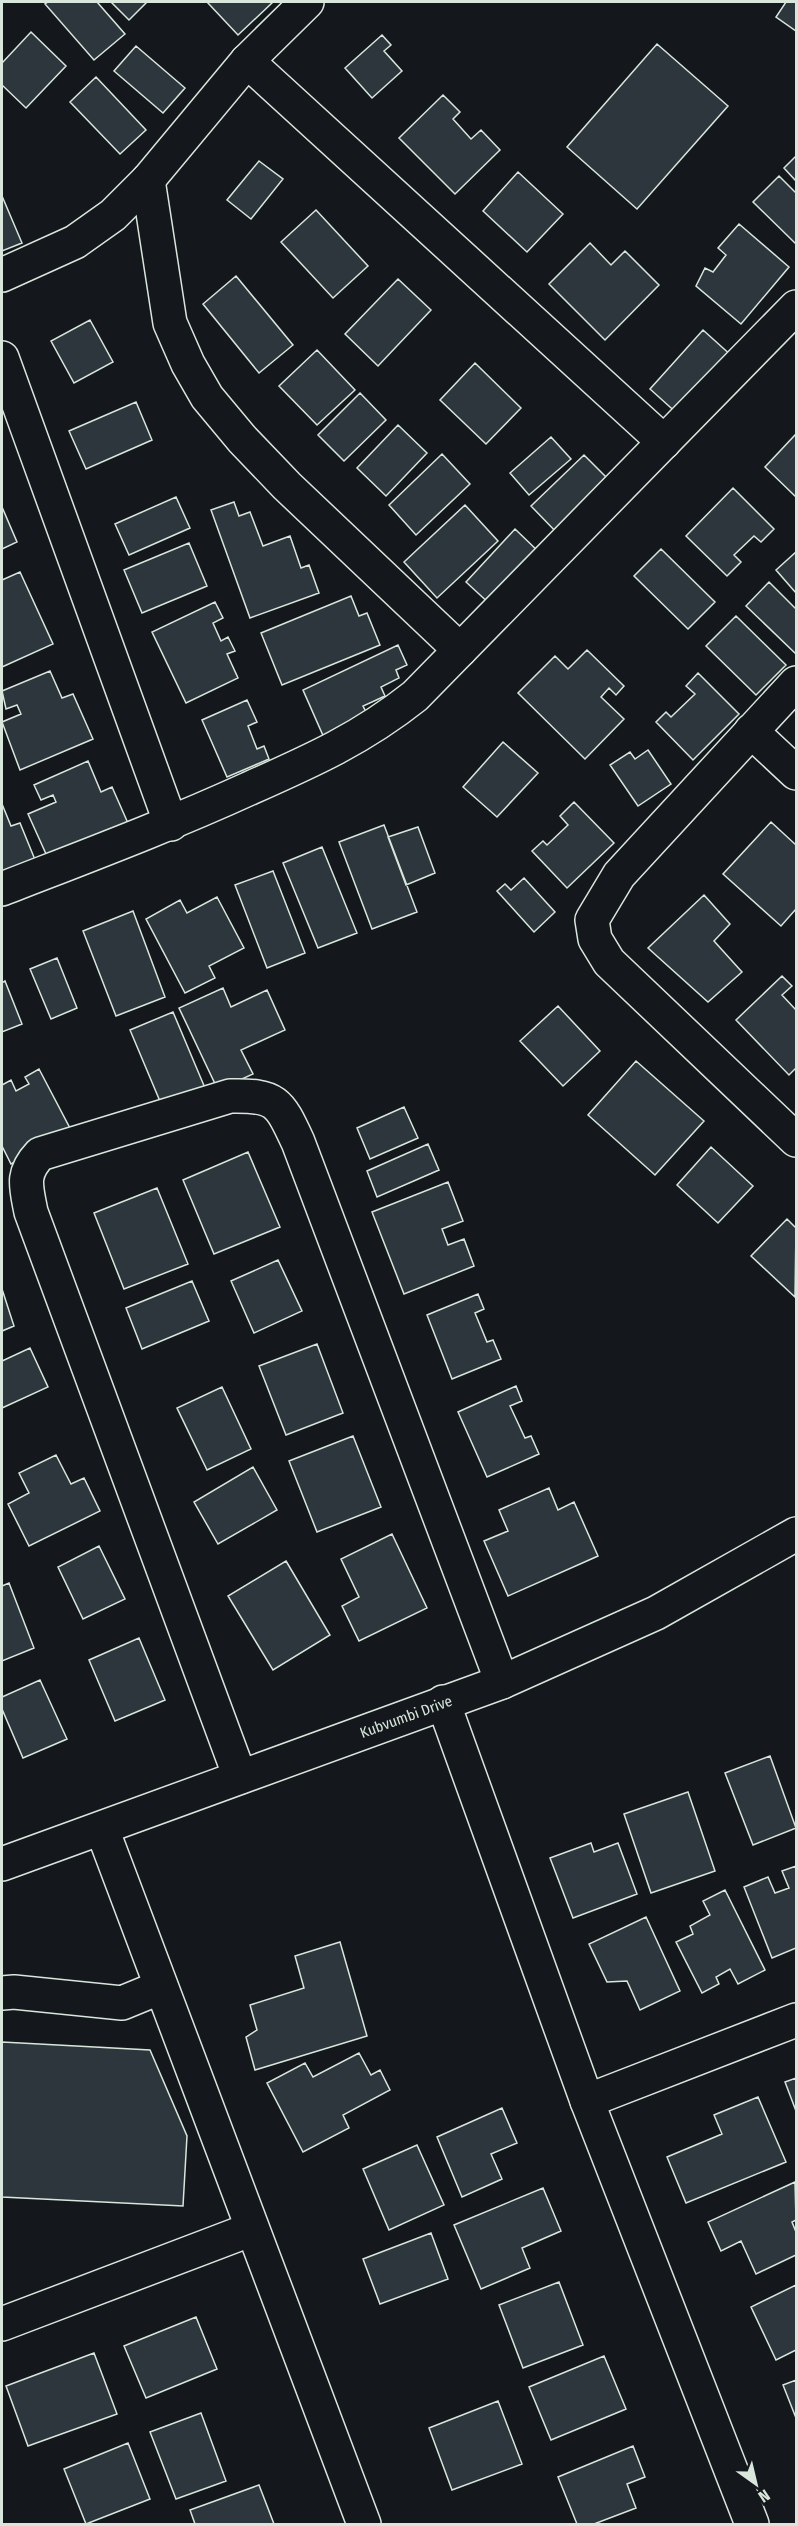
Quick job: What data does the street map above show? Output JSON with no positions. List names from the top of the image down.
{
  "streets": {
    "street": ["Kubvumbi Drive"]
  },
  "north": "bottom right"
}
